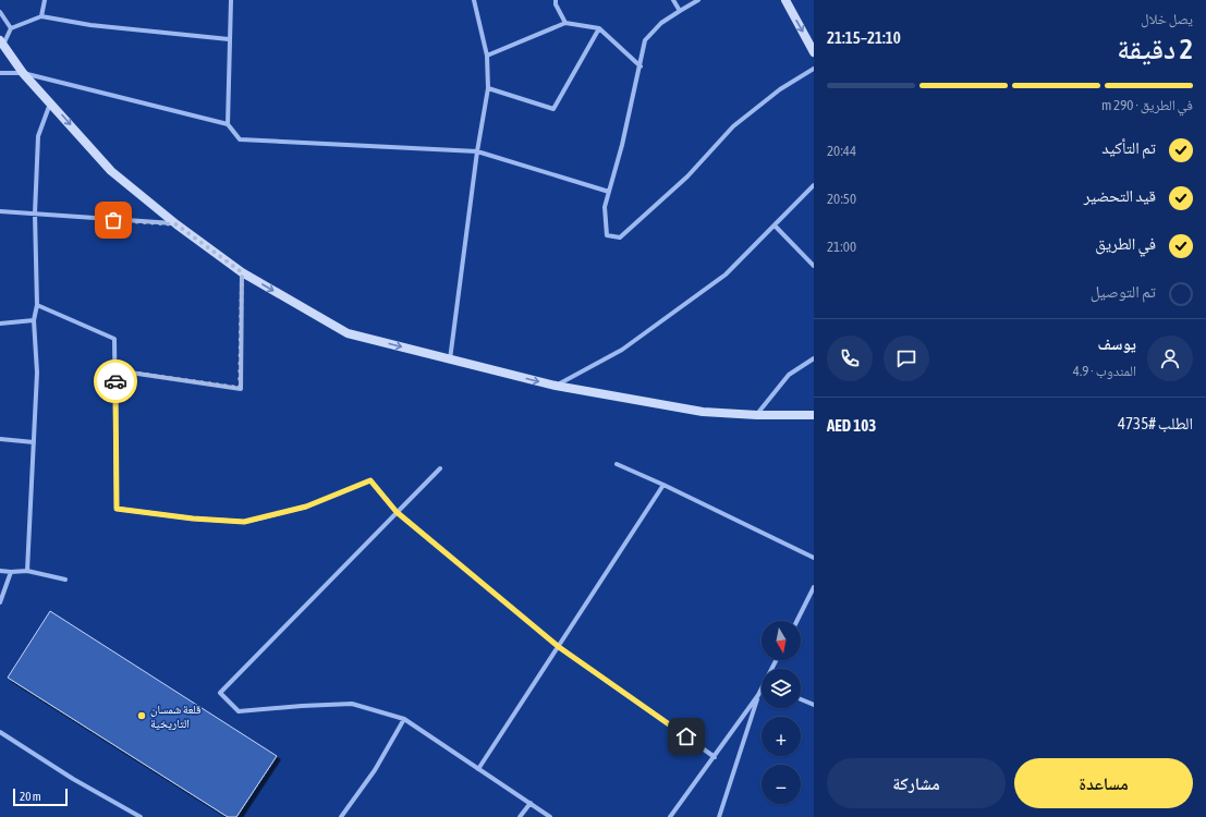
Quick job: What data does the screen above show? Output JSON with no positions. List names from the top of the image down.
{
  "places": ["قلعة شمسان التاريخية"],
  "scale_bar": "20 m",
  "north": "bottom",
  "page": {
    "heading": ["2 دقيقة", "يصل خلال", "21:10–21:15"],
    "panel": [
      "يوسف",
      "المندوب · 4.9",
      "الطلب #4735",
      "AED 103"
    ],
    "bar": "في الطريق · 290 m",
    "list": [
      ["تم التأكيد", "20:44"],
      ["قيد التحضير", "20:50"],
      ["في الطريق", "21:00"],
      "تم التوصيل"
    ],
    "map_buttons": ["+", "−"],
    "buttons": ["مساعدة", "مشاركة"],
    "scale": "20 m"
  }
}
